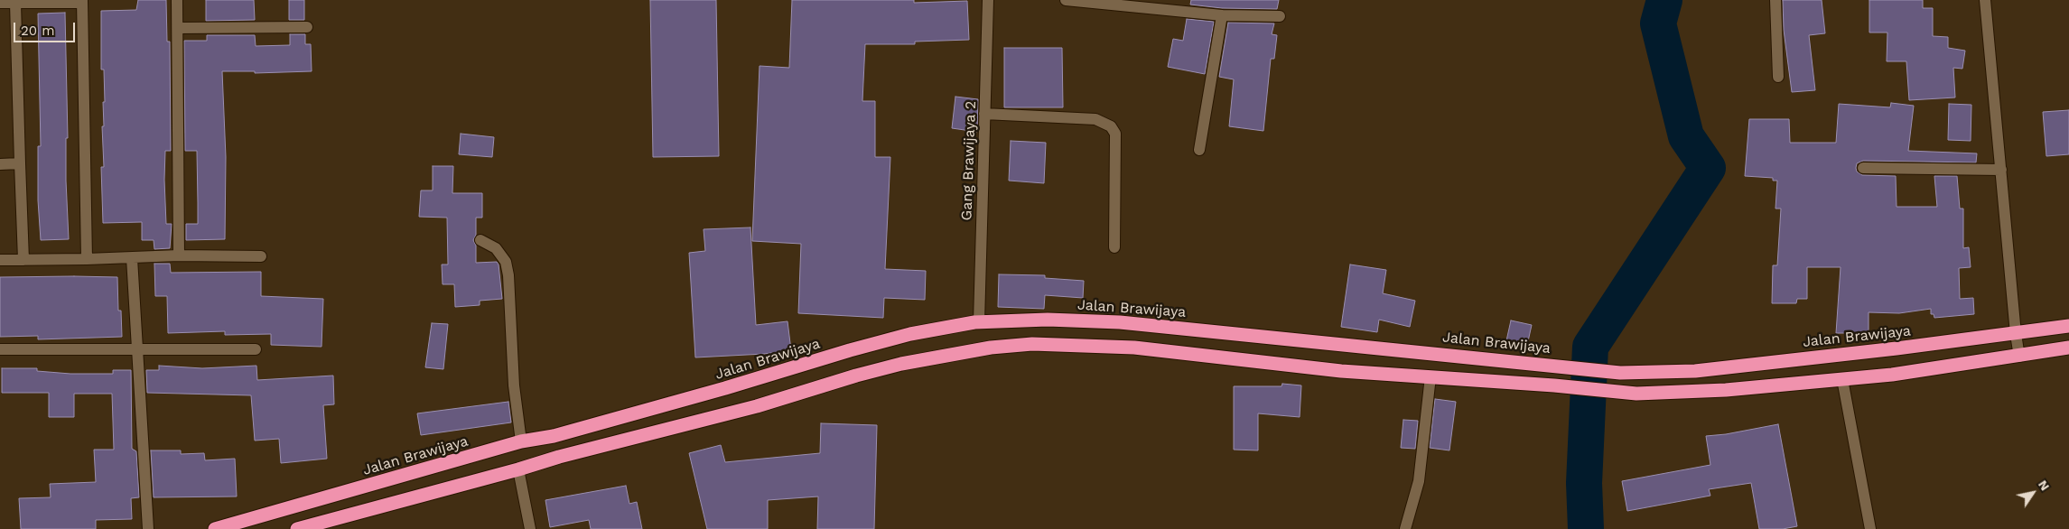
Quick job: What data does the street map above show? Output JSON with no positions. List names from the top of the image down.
{
  "streets": {
    "highway": ["Jalan Brawijaya"],
    "street": ["Gang Brawijaya 2"]
  },
  "crossings": [
    ["Gang Brawijaya 2", "Jalan Brawijaya"]
  ],
  "scale_bar": "20 m",
  "north": "top right"
}
